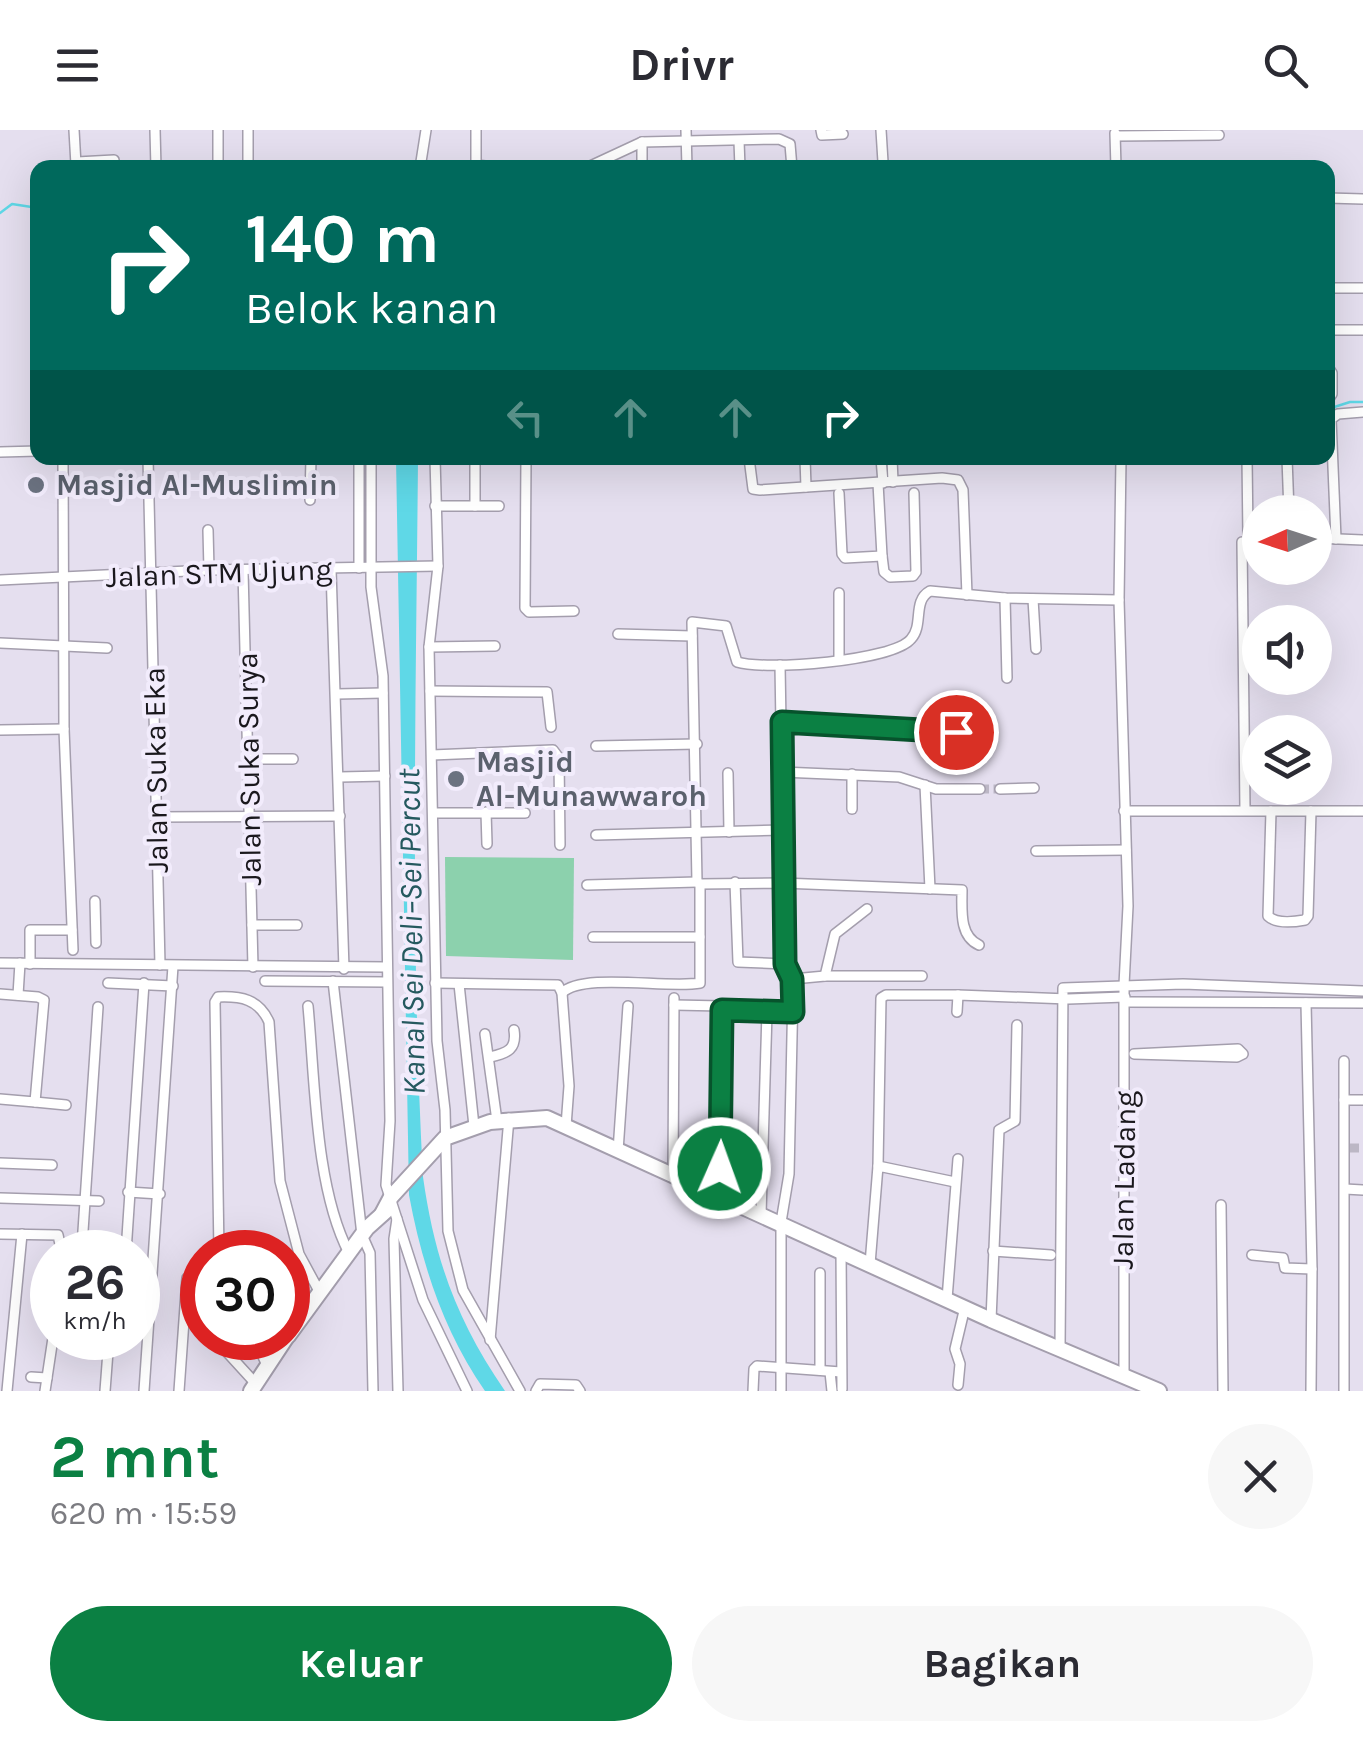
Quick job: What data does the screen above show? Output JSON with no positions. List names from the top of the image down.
{
  "streets": {
    "street": [
      "Jalan STM Ujung",
      "Jalan Suka Surya",
      "Jalan Suka Eka",
      "Jalan Ladang"
    ]
  },
  "crossings": [
    ["Jalan STM Ujung", "Jalan Suka Surya"],
    ["Jalan STM Ujung", "Jalan Suka Eka"]
  ],
  "water": ["Kanal Sei Deli–Sei Percut"],
  "places": ["Masjid Al-Muslimin", "Masjid Al-Munawwaroh"],
  "north": "left",
  "page": {
    "header": "Drivr",
    "turn": ["140 m", "Belok kanan"],
    "speed": "26 km/h",
    "limit": "30",
    "heading": ["2 mnt", "620 m · 15:59"],
    "buttons": ["Keluar", "Bagikan"]
  }
}
